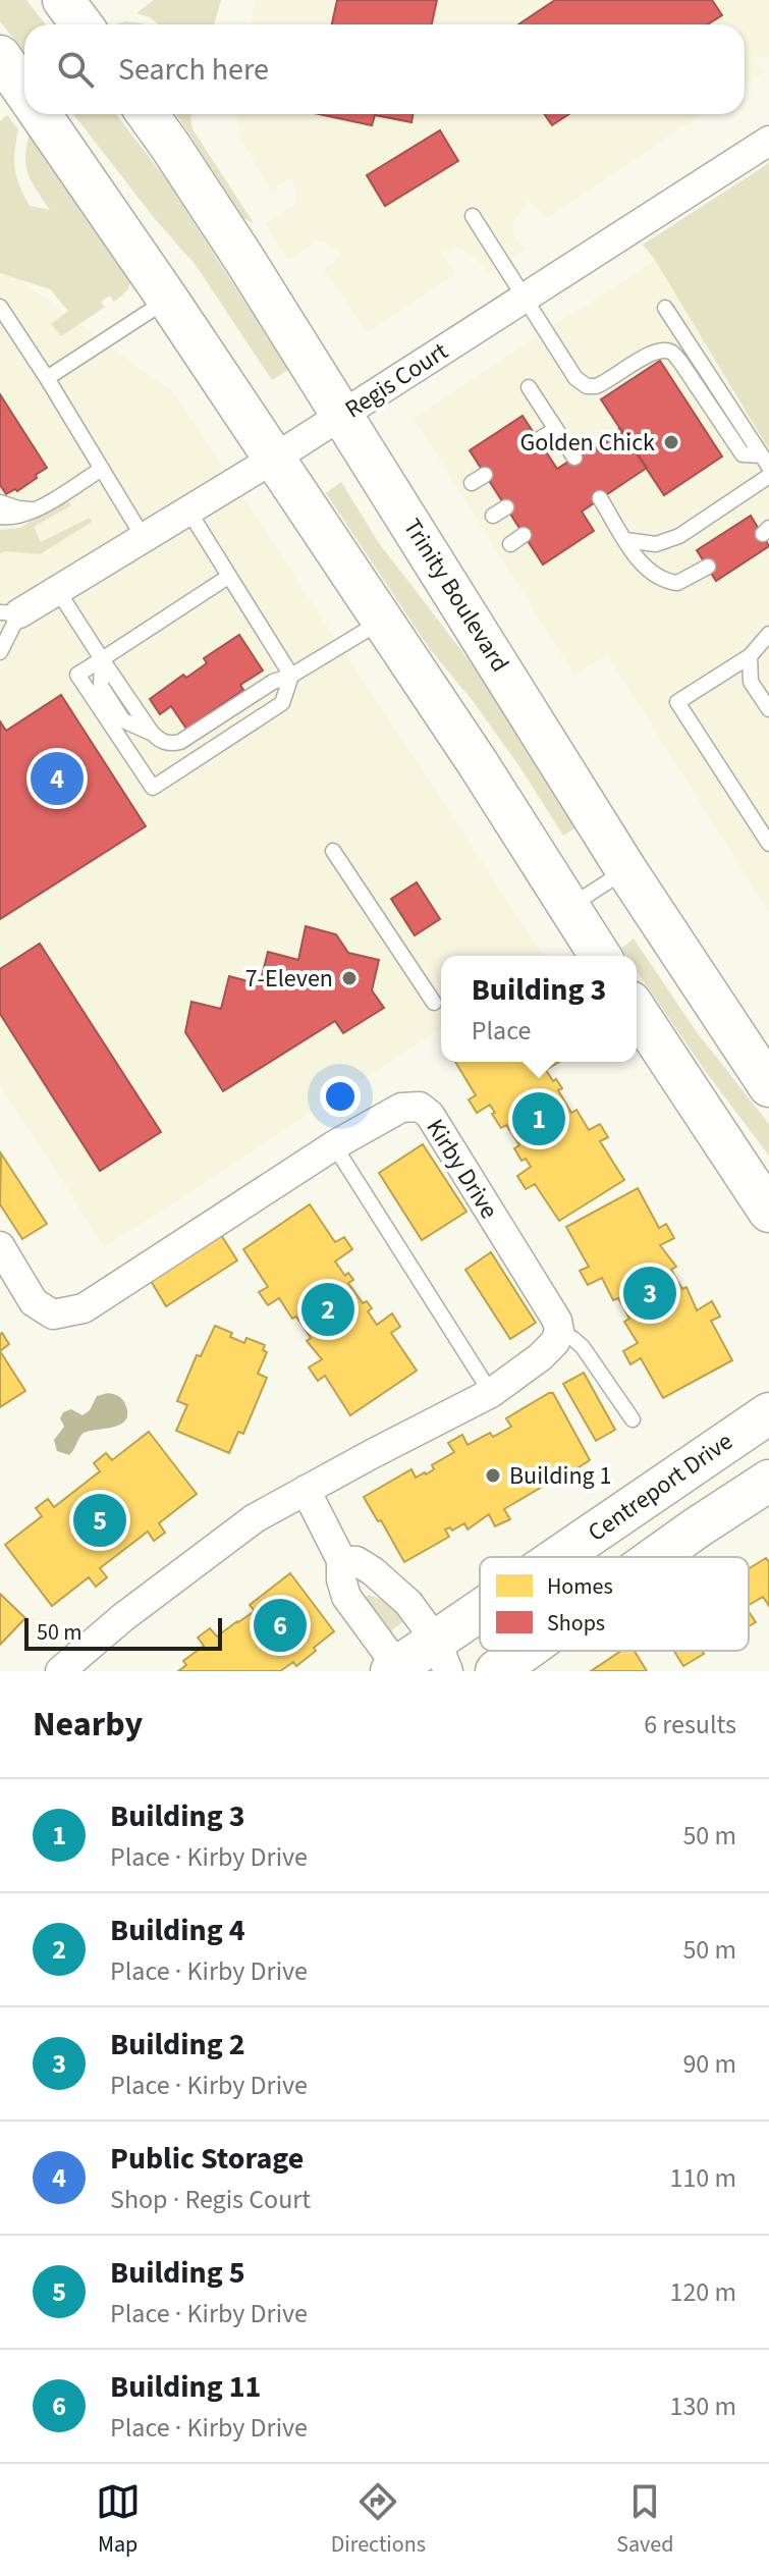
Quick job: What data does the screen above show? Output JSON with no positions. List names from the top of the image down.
{
  "streets": {
    "main road": ["Trinity Boulevard", "Centreport Drive"],
    "street": ["Regis Court", "Kirby Drive"]
  },
  "crossings": [
    ["Regis Court", "Trinity Boulevard"]
  ],
  "places": ["Golden Chick", "7-Eleven", "Building 1"],
  "legend": ["Homes", "Shops"],
  "scale_bar": "50 m",
  "page": {
    "search": "Search here",
    "pins": [
      "4",
      "1",
      "3",
      "2",
      "5",
      "6"
    ],
    "popup": ["Building 3", "Place"],
    "scale": "50 m",
    "heading": ["Nearby", "6 results"],
    "list": [
      {
        "mark": "1",
        "name": "Building 3",
        "note": "Place · Kirby Drive",
        "value": "50 m"
      },
      {
        "mark": "2",
        "name": "Building 4",
        "note": "Place · Kirby Drive",
        "value": "50 m"
      },
      {
        "mark": "3",
        "name": "Building 2",
        "note": "Place · Kirby Drive",
        "value": "90 m"
      },
      {
        "mark": "4",
        "name": "Public Storage",
        "note": "Shop · Regis Court",
        "value": "110 m"
      },
      {
        "mark": "5",
        "name": "Building 5",
        "note": "Place · Kirby Drive",
        "value": "120 m"
      },
      {
        "mark": "6",
        "name": "Building 11",
        "note": "Place · Kirby Drive",
        "value": "130 m"
      }
    ],
    "nav": ["Map", "Directions", "Saved"]
  }
}
